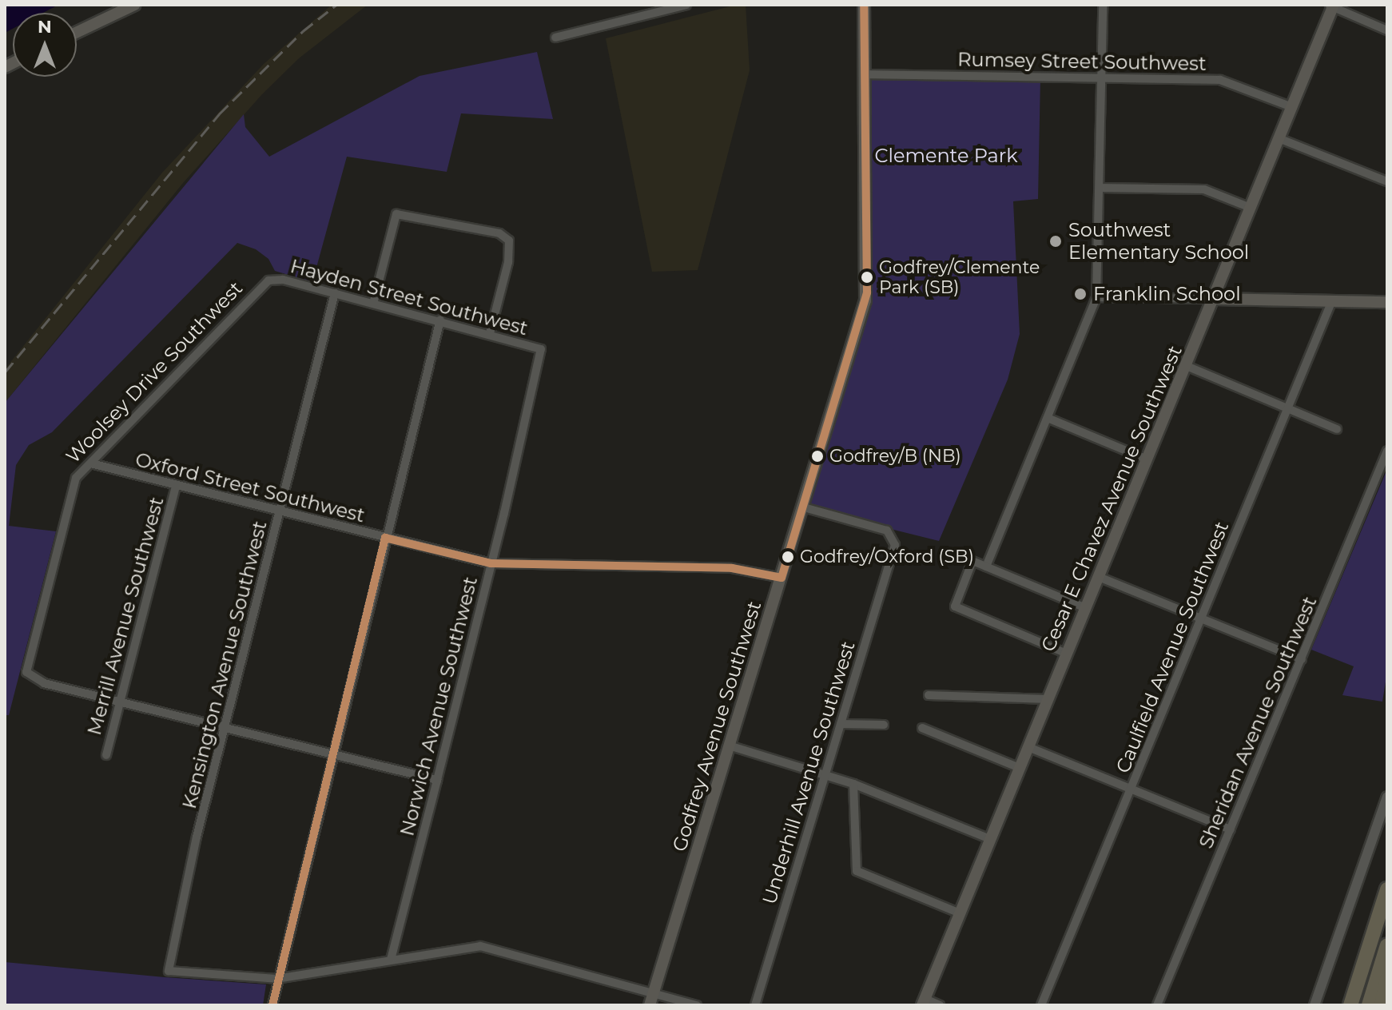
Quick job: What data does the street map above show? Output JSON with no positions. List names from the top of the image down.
{
  "streets": {
    "main road": ["Cesar E Chavez Avenue Southwest", "Godfrey Avenue Southwest"],
    "street": [
      "Rumsey Street Southwest",
      "Hayden Street Southwest",
      "Woolsey Drive Southwest",
      "Oxford Street Southwest",
      "Merrill Avenue Southwest",
      "Caulfield Avenue Southwest",
      "Kensington Avenue Southwest",
      "Norwich Avenue Southwest",
      "Sheridan Avenue Southwest",
      "Underhill Avenue Southwest"
    ]
  },
  "crossings": [
    ["Rumsey Street Southwest", "Cesar E Chavez Avenue Southwest"],
    ["Rumsey Street Southwest", "Godfrey Avenue Southwest"],
    ["Hayden Street Southwest", "Woolsey Drive Southwest"],
    ["Hayden Street Southwest", "Kensington Avenue Southwest"],
    ["Hayden Street Southwest", "Norwich Avenue Southwest"],
    ["Woolsey Drive Southwest", "Oxford Street Southwest"],
    ["Woolsey Drive Southwest", "Merrill Avenue Southwest"],
    ["Oxford Street Southwest", "Merrill Avenue Southwest"],
    ["Oxford Street Southwest", "Kensington Avenue Southwest"],
    ["Oxford Street Southwest", "Norwich Avenue Southwest"],
    ["Oxford Street Southwest", "Godfrey Avenue Southwest"],
    ["Godfrey Avenue Southwest", "Underhill Avenue Southwest"]
  ],
  "parks": ["Clemente Park"],
  "places": [
    "Southwest Elementary School",
    "Godfrey/Clemente Park (SB)",
    "Franklin School",
    "Godfrey/B (NB)",
    "Godfrey/Oxford (SB)"
  ],
  "north": "top"
}
